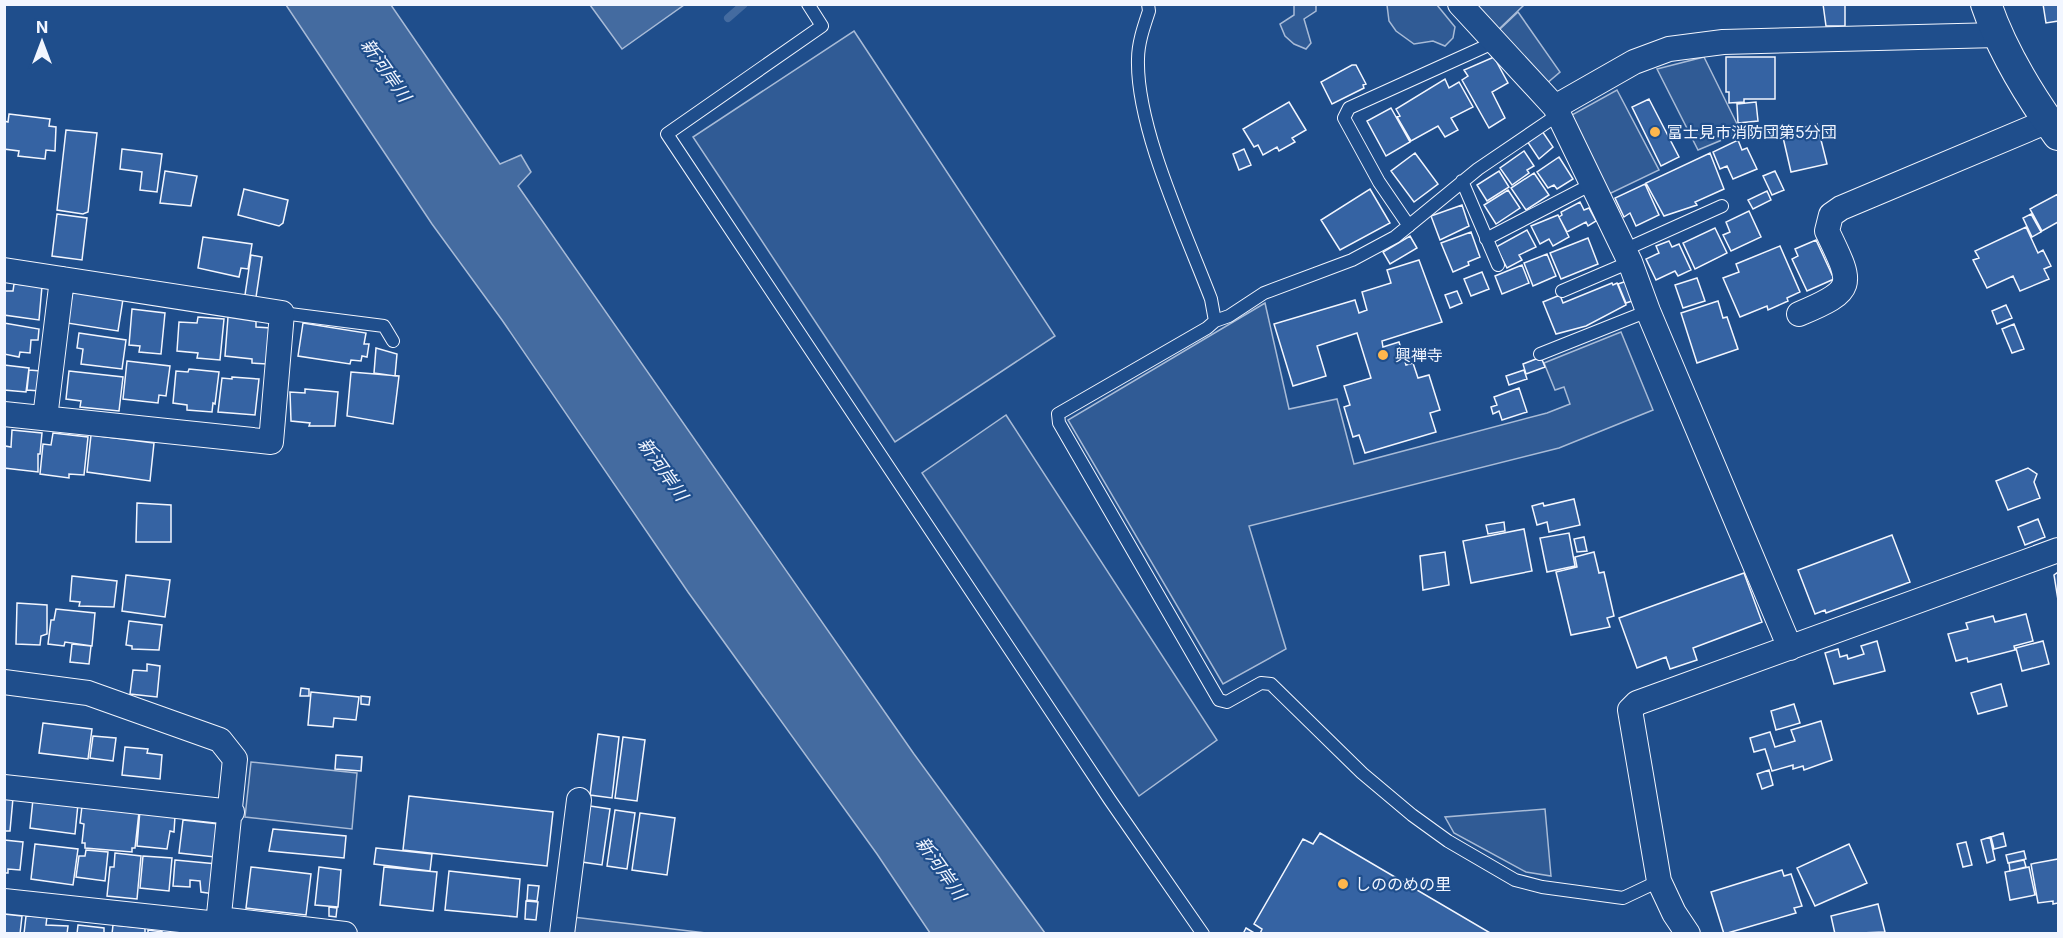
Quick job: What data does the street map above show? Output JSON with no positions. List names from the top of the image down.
{
  "water": ["新河岸川"],
  "places": ["富士見市消防団第5分団", "興禅寺", "しののめの里"],
  "north": "top"
}
